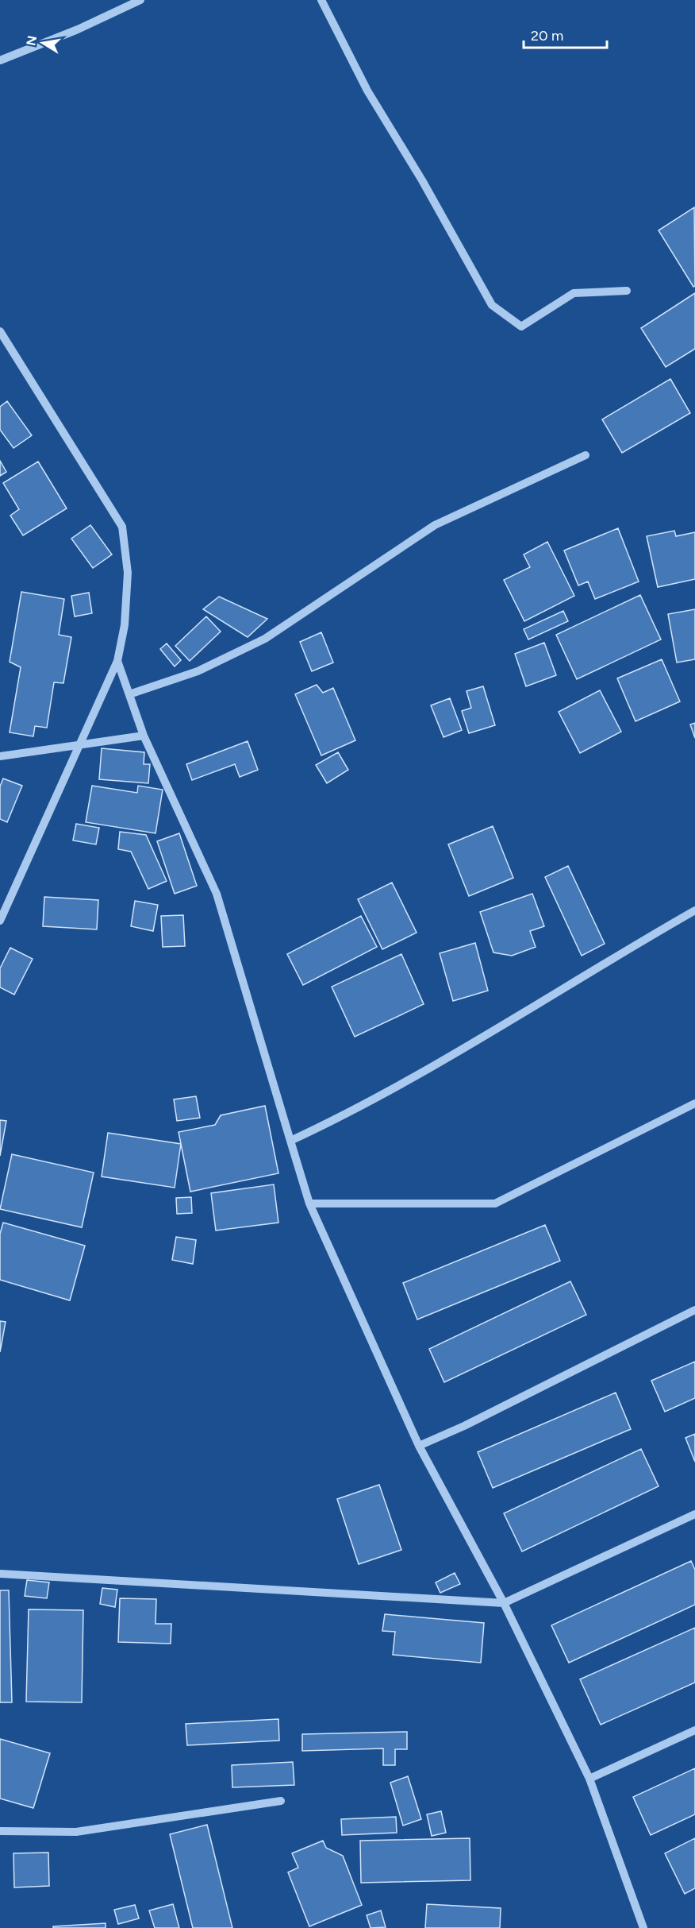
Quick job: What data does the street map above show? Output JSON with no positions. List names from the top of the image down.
{
  "scale_bar": "20 m",
  "north": "left"
}
